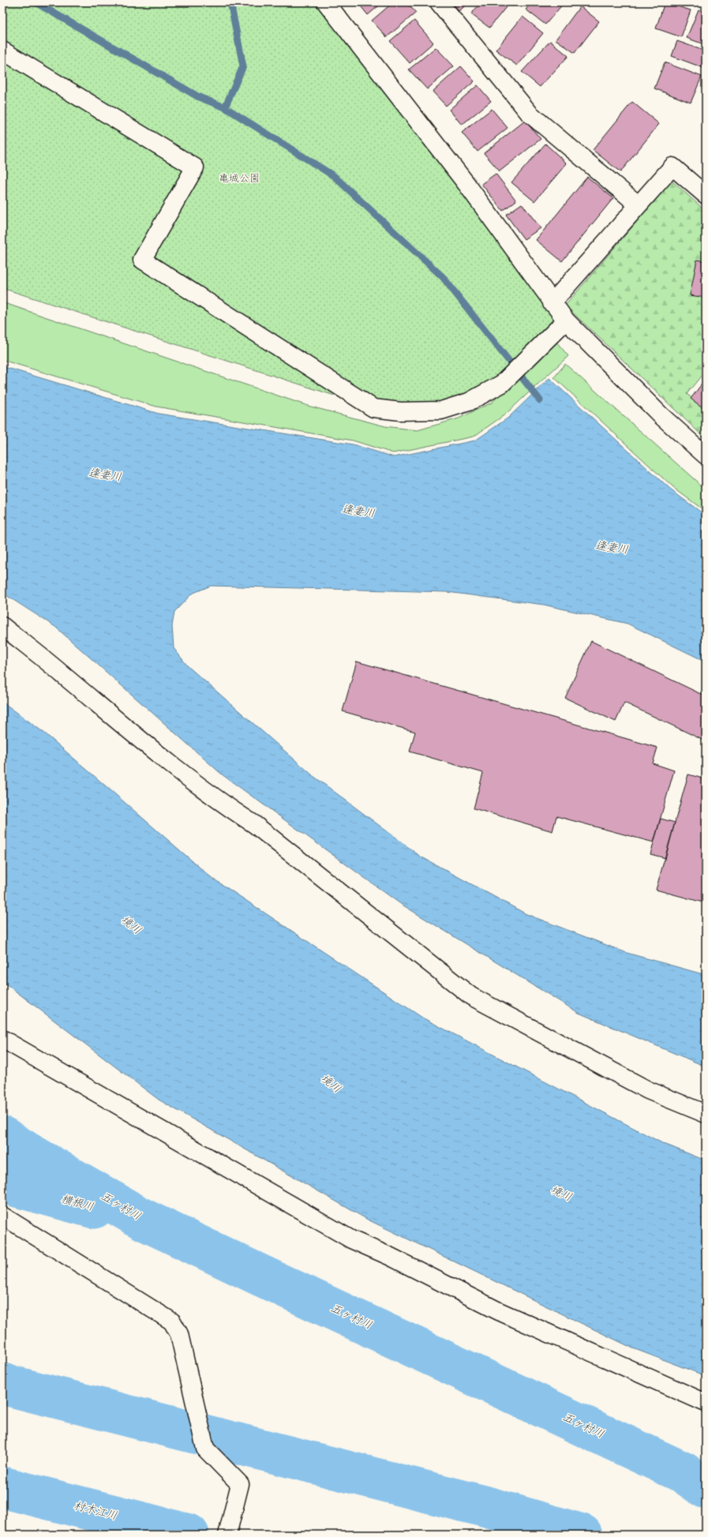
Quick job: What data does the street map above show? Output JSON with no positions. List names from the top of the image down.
{
  "water": [
    "逢妻川",
    "境川",
    "横根川",
    "五ヶ村川",
    "村木江川"
  ],
  "parks": ["亀城公園"]
}
